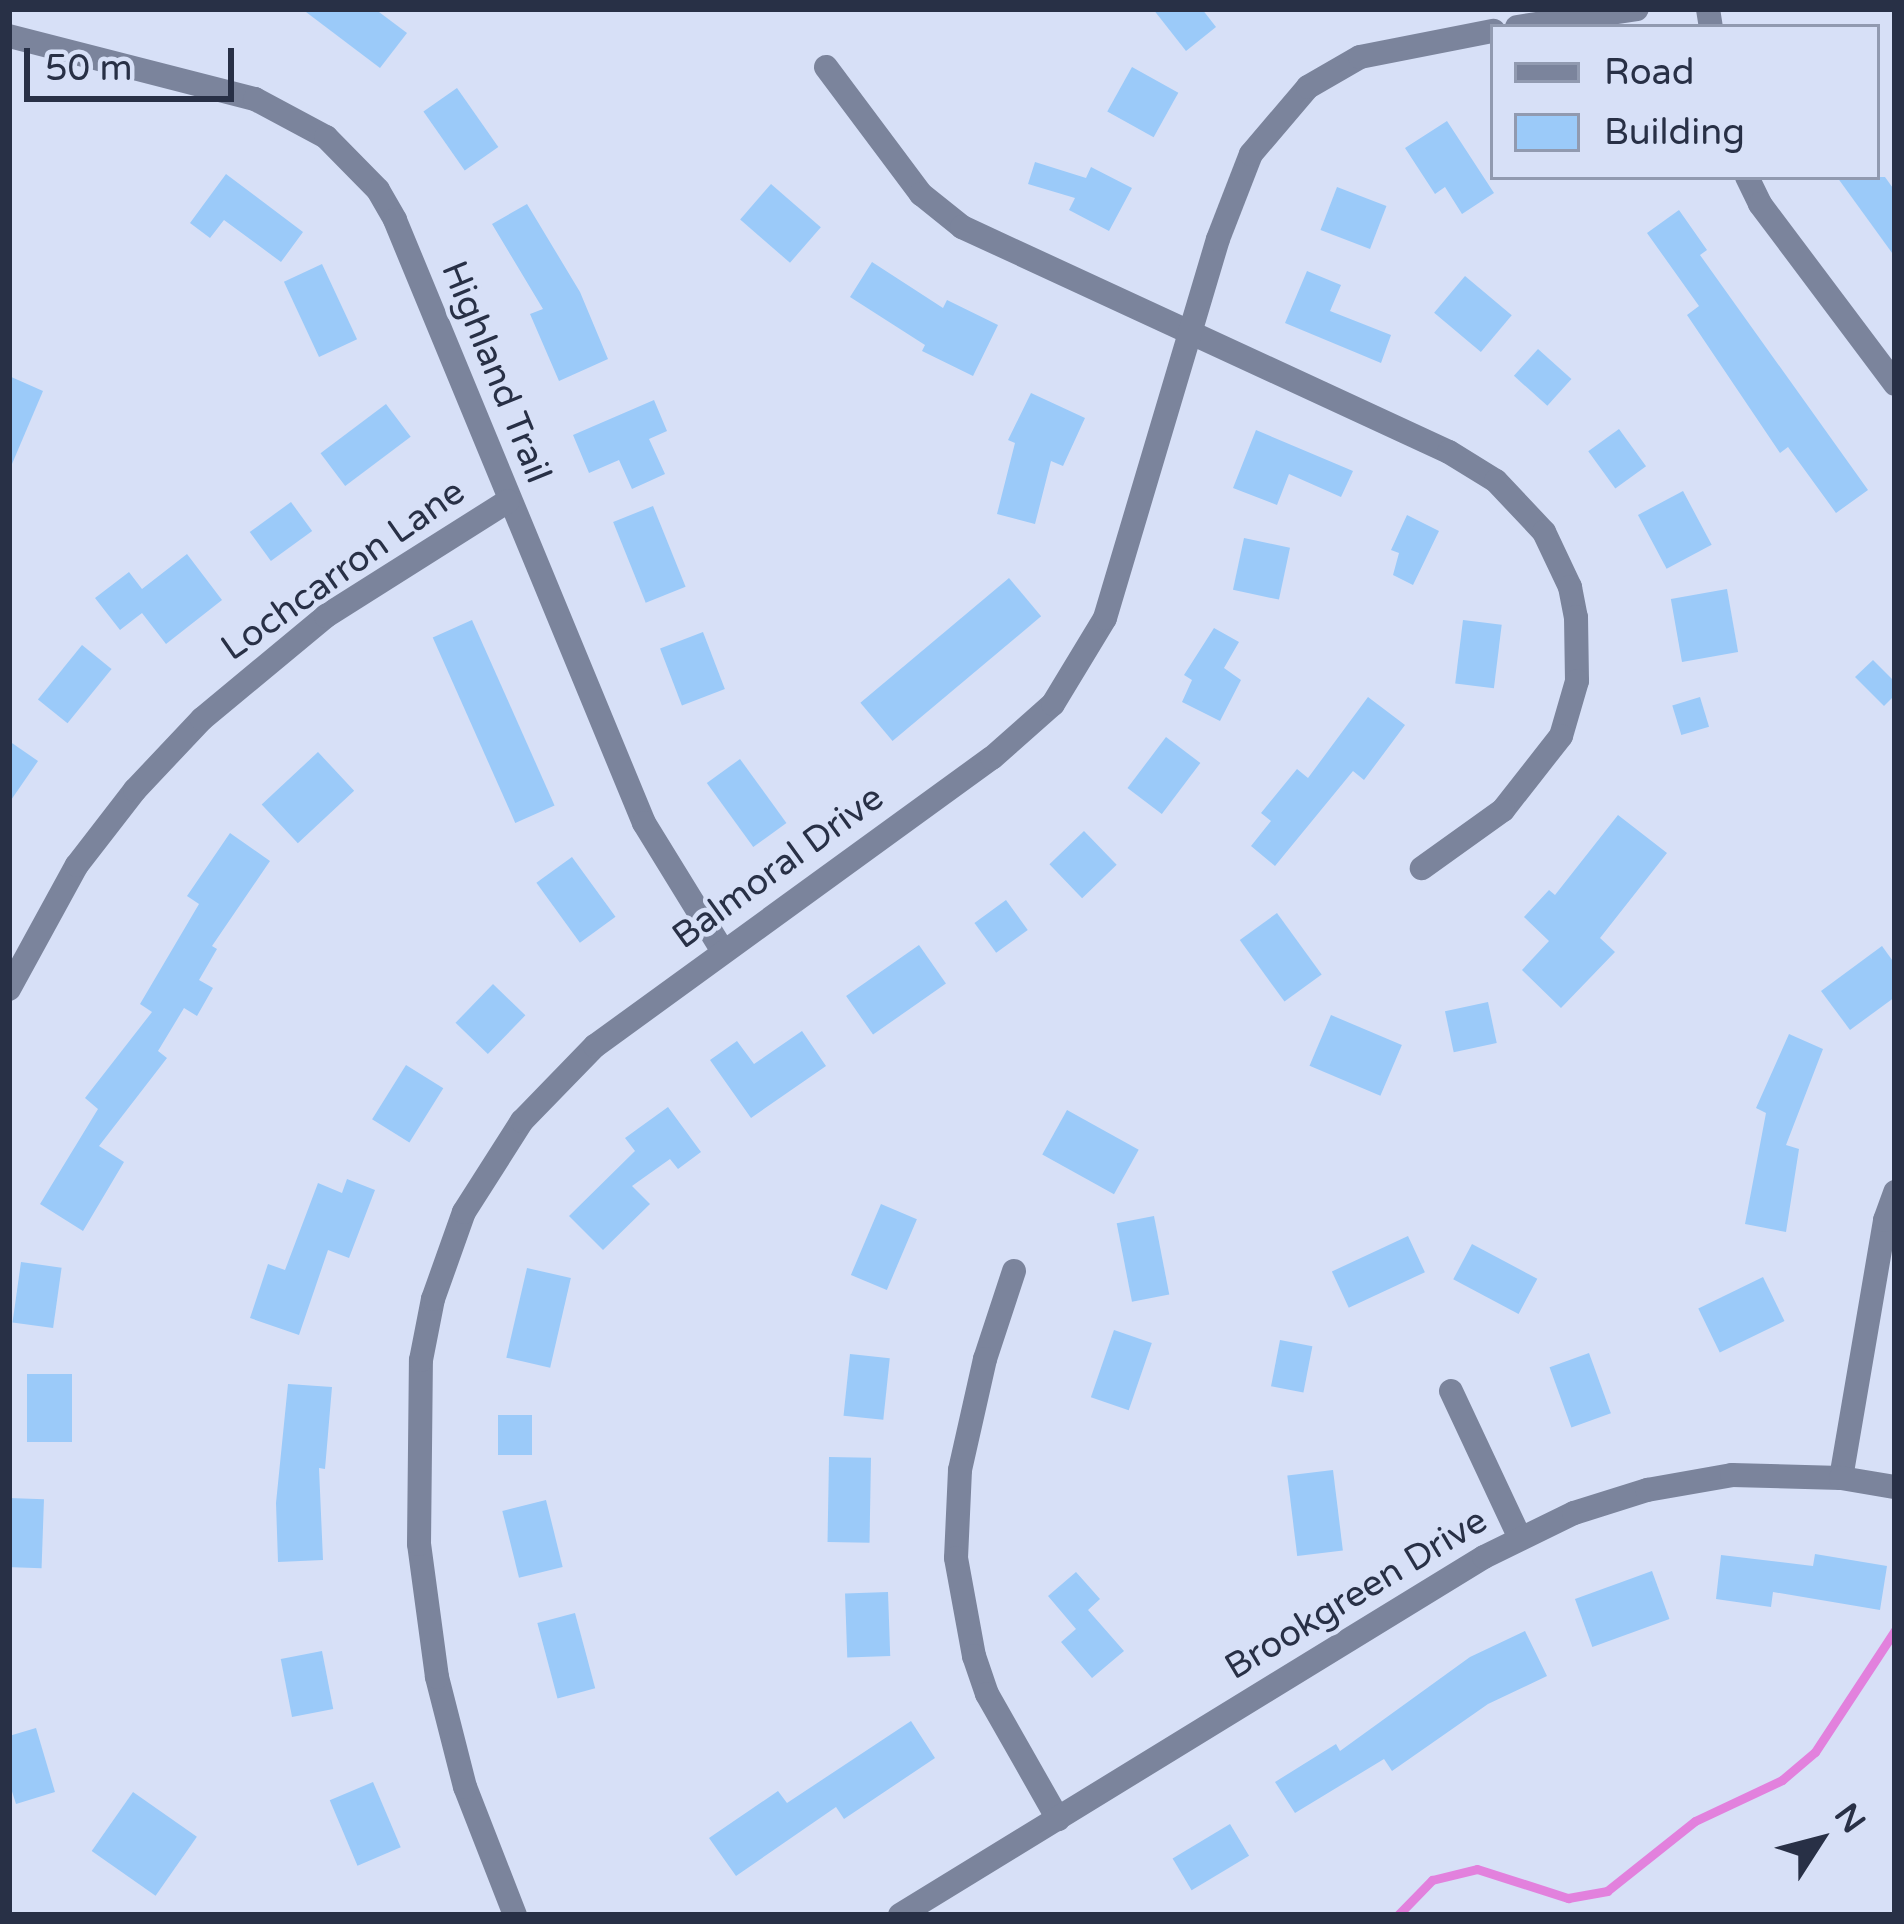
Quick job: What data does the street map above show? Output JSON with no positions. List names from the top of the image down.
{
  "streets": {
    "street": [
      "Highland Trail",
      "Lochcarron Lane",
      "Balmoral Drive",
      "Brookgreen Drive"
    ]
  },
  "crossings": [
    ["Highland Trail", "Lochcarron Lane"],
    ["Highland Trail", "Balmoral Drive"]
  ],
  "legend": ["Road", "Building"],
  "scale_bar": "50 m",
  "north": "top right"
}
